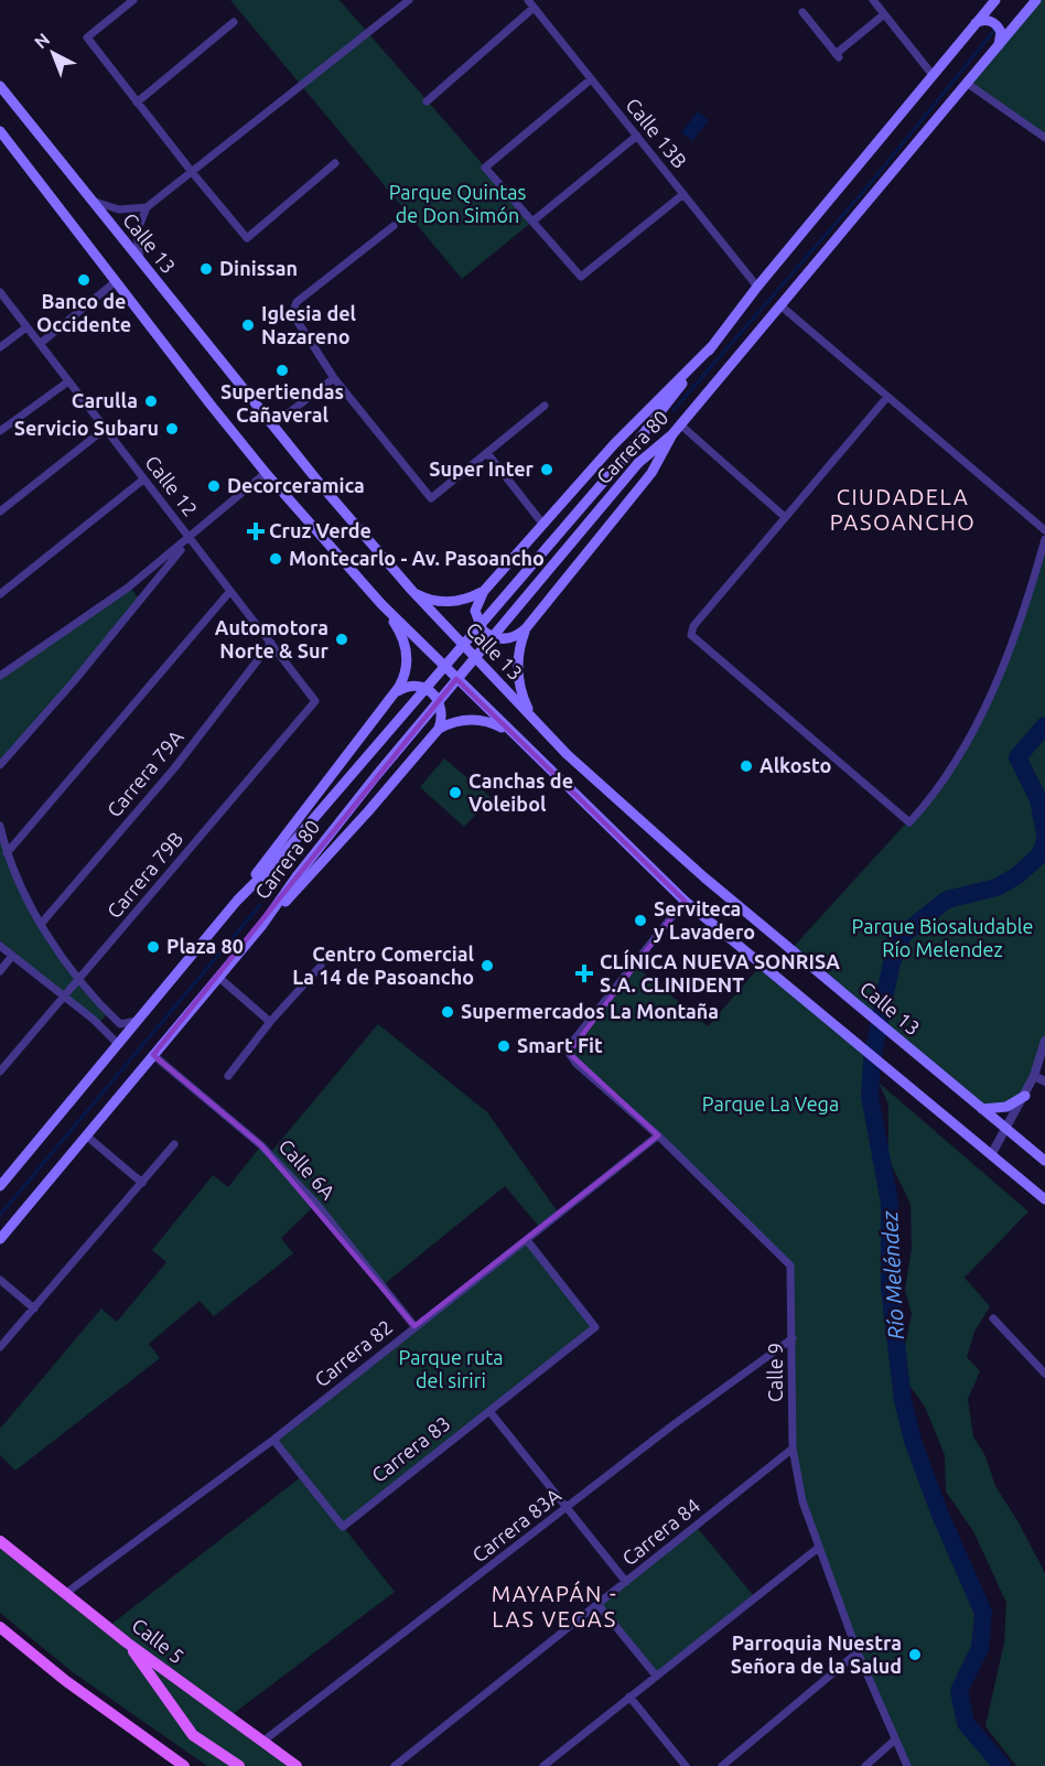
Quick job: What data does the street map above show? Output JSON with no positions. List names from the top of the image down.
{
  "streets": {
    "main road": ["Calle 13", "Carrera 80", "Calle 5"],
    "street": [
      "Calle 13B",
      "Calle 12",
      "Carrera 79A",
      "Carrera 79B",
      "Calle 6A",
      "Carrera 82",
      "Calle 9",
      "Carrera 83",
      "Carrera 83A",
      "Carrera 84"
    ]
  },
  "crossings": [
    ["Calle 13B", "Carrera 80"],
    ["Carrera 80", "Calle 6A"],
    ["Calle 12", "Carrera 79A"],
    ["Calle 12", "Carrera 79B"],
    ["Calle 6A", "Carrera 82"],
    ["Carrera 82", "Calle 9"],
    ["Carrera 82", "Carrera 83"],
    ["Carrera 82", "Calle 5"],
    ["Calle 9", "Carrera 83A"],
    ["Calle 9", "Carrera 84"],
    ["Carrera 83A", "Calle 5"]
  ],
  "districts": ["CIUDADELA PASOANCHO", "MAYAPÁN - LAS VEGAS"],
  "water": ["Río Meléndez"],
  "parks": [
    "Parque Quintas de Don Simón",
    "Parque Biosaludable Río Melendez",
    "Parque La Vega",
    "Parque ruta del siriri"
  ],
  "places": {
    "other": [
      "Dinissan",
      "Banco de Occidente",
      "Iglesia del Nazareno",
      "Supertiendas Cañaveral",
      "Carulla",
      "Servicio Subaru",
      "Super Inter",
      "Decorceramica",
      "Montecarlo - Av. Pasoancho",
      "Automotora Norte & Sur",
      "Alkosto",
      "Canchas de Voleibol",
      "Serviteca y Lavadero",
      "Plaza 80",
      "Centro Comercial La 14 de Pasoancho",
      "Supermercados La Montaña",
      "Smart Fit",
      "Parroquia Nuestra Señora de la Salud"
    ],
    "health": ["Cruz Verde", "CLÍNICA NUEVA SONRISA S.A. CLINIDENT"]
  },
  "north": "top left"
}
